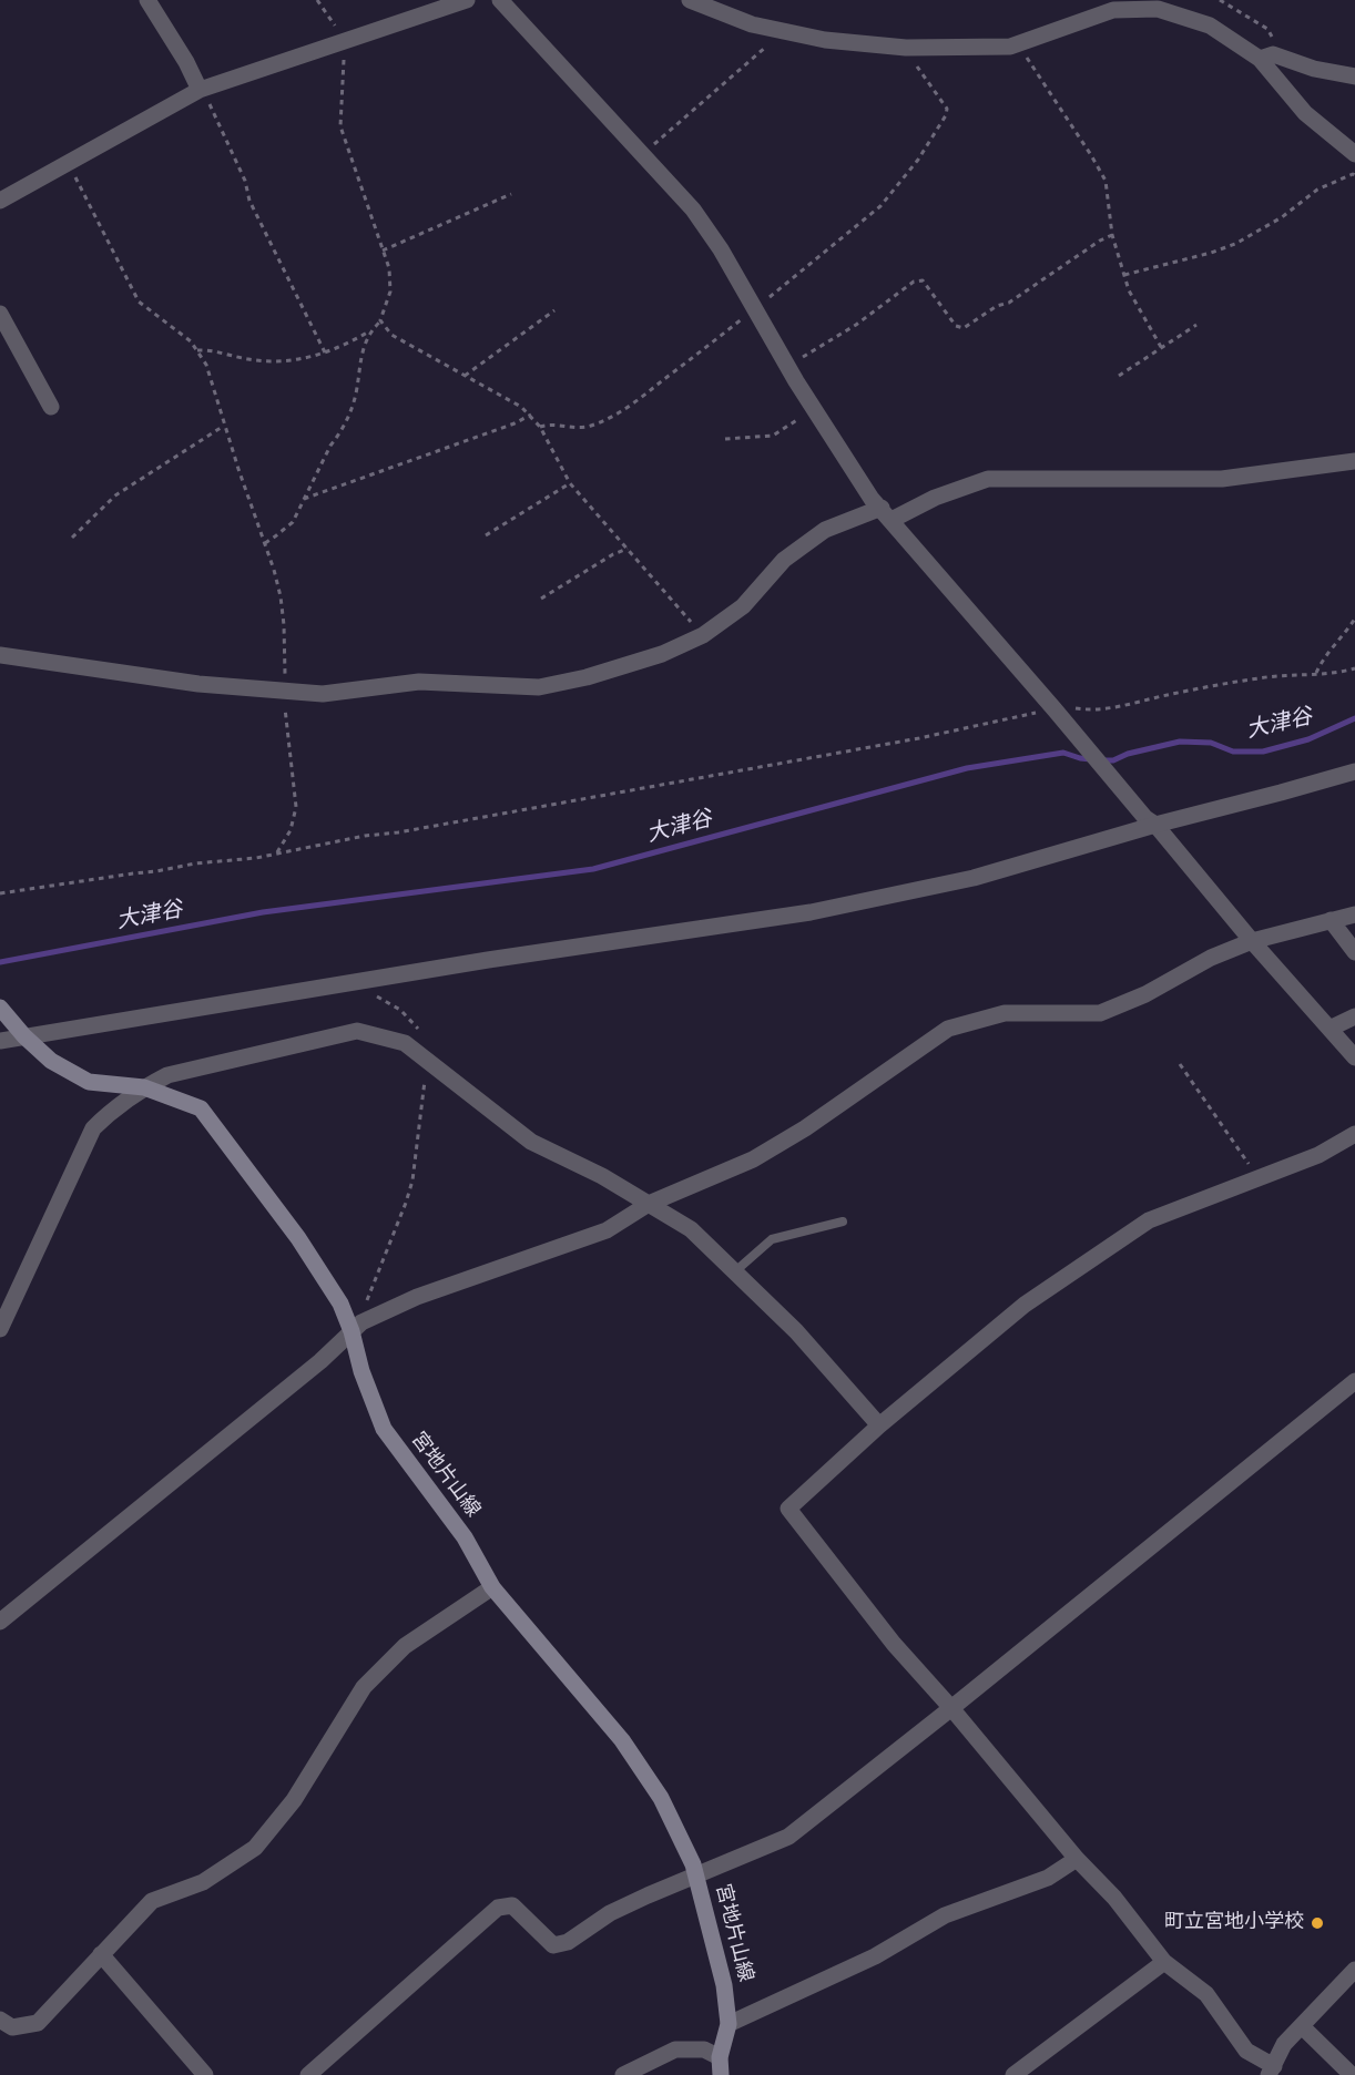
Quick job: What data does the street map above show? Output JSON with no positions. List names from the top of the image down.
{
  "streets": {
    "main road": ["宮地片山線"]
  },
  "water": ["大津谷"],
  "places": ["町立宮地小学校"]
}
